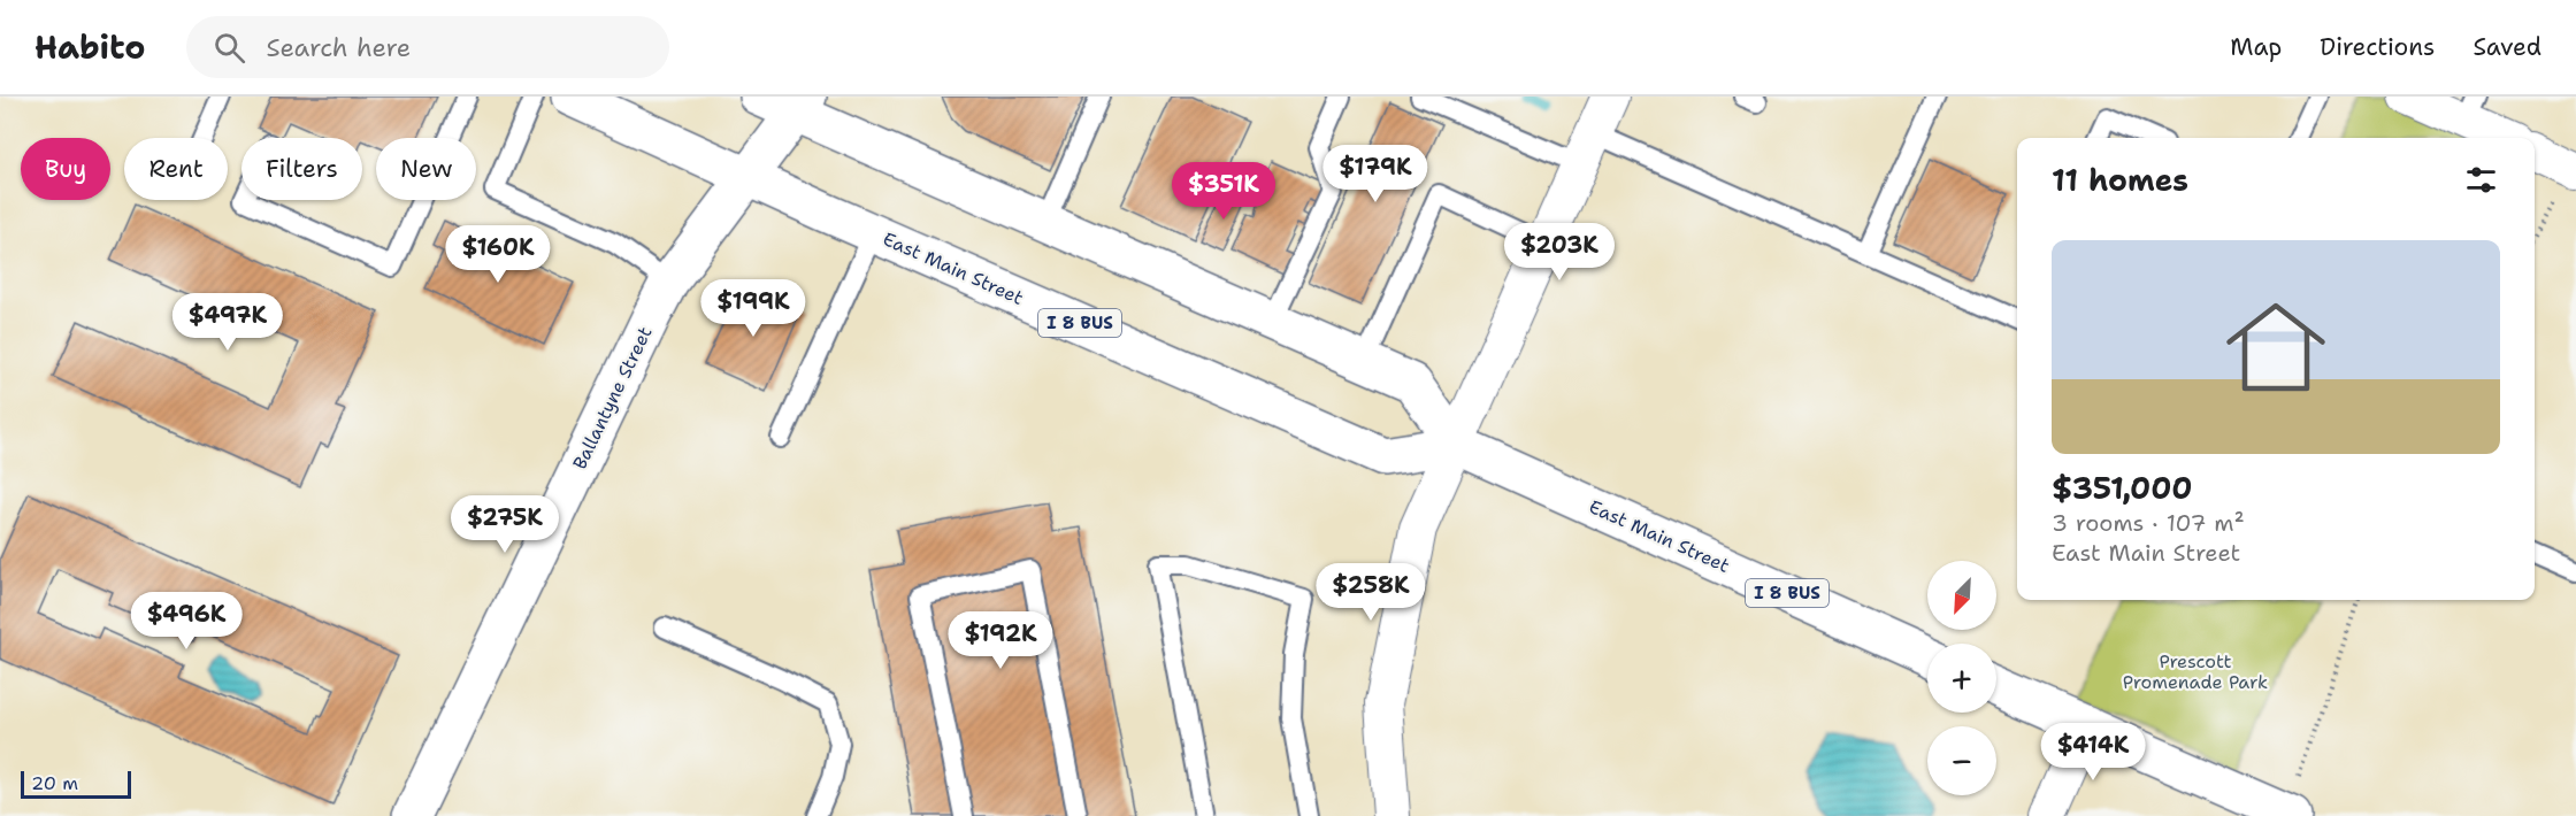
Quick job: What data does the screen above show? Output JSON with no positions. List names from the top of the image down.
{
  "streets": {
    "main road": ["East Main Street", "I 8 BUS", "Ballantyne Street"]
  },
  "crossings": [
    ["East Main Street", "Ballantyne Street"]
  ],
  "parks": ["Prescott Promenade Park"],
  "scale_bar": "20 m",
  "north": "bottom left",
  "page": {
    "header": "Habito",
    "search": "Search here",
    "nav": ["Map", "Directions", "Saved"],
    "chip": [
      "Buy",
      "Rent",
      "Filters",
      "New"
    ],
    "heading": "11 homes",
    "price": [
      "$179K",
      "$351K",
      "$203K",
      "$160K",
      "$199K",
      "$497K",
      "$275K",
      "$258K",
      "$496K",
      "$192K",
      "$414K"
    ],
    "list": [
      {
        "name": "$351,000",
        "note": "3 rooms · 107 m² · East Main Street"
      }
    ],
    "map_buttons": ["+", "−"],
    "scale": "20 m"
  }
}
